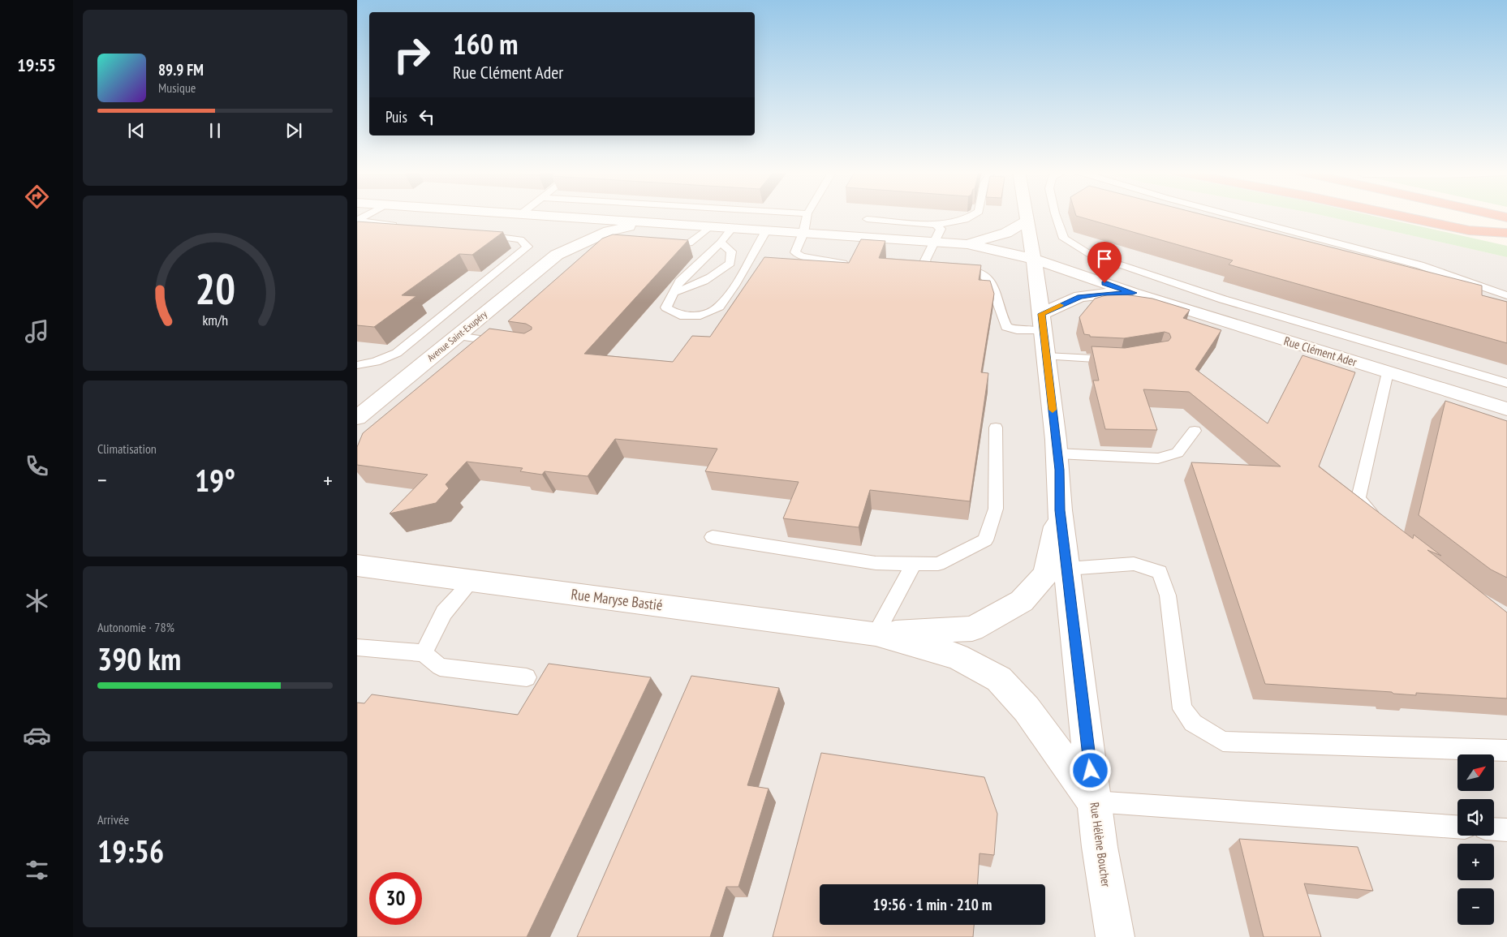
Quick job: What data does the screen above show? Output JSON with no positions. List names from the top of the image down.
{
  "streets": {
    "street": [
      "Avenue Saint-Exupéry",
      "Rue Clément Ader",
      "Rue Maryse Bastié",
      "Rue Hélène Boucher"
    ]
  },
  "crossings": [
    ["Rue Clément Ader", "Rue Hélène Boucher"],
    ["Rue Maryse Bastié", "Rue Hélène Boucher"]
  ],
  "north": "top right",
  "page": {
    "tabs": "19:55",
    "turn": ["160 m", "Rue Clément Ader"],
    "song": ["89.9 FM", "Musique"],
    "then": "Puis",
    "tile": [
      "Climatisation",
      ["Autonomie · 78%", "390 km"],
      ["Arrivée", "19:56"]
    ],
    "heat": ["−", "19°", "+"],
    "map_buttons": ["+", "−"],
    "limit": "30",
    "trip": "19:56 · 1 min · 210 m",
    "gauge": ["20", "km/h"]
  }
}
